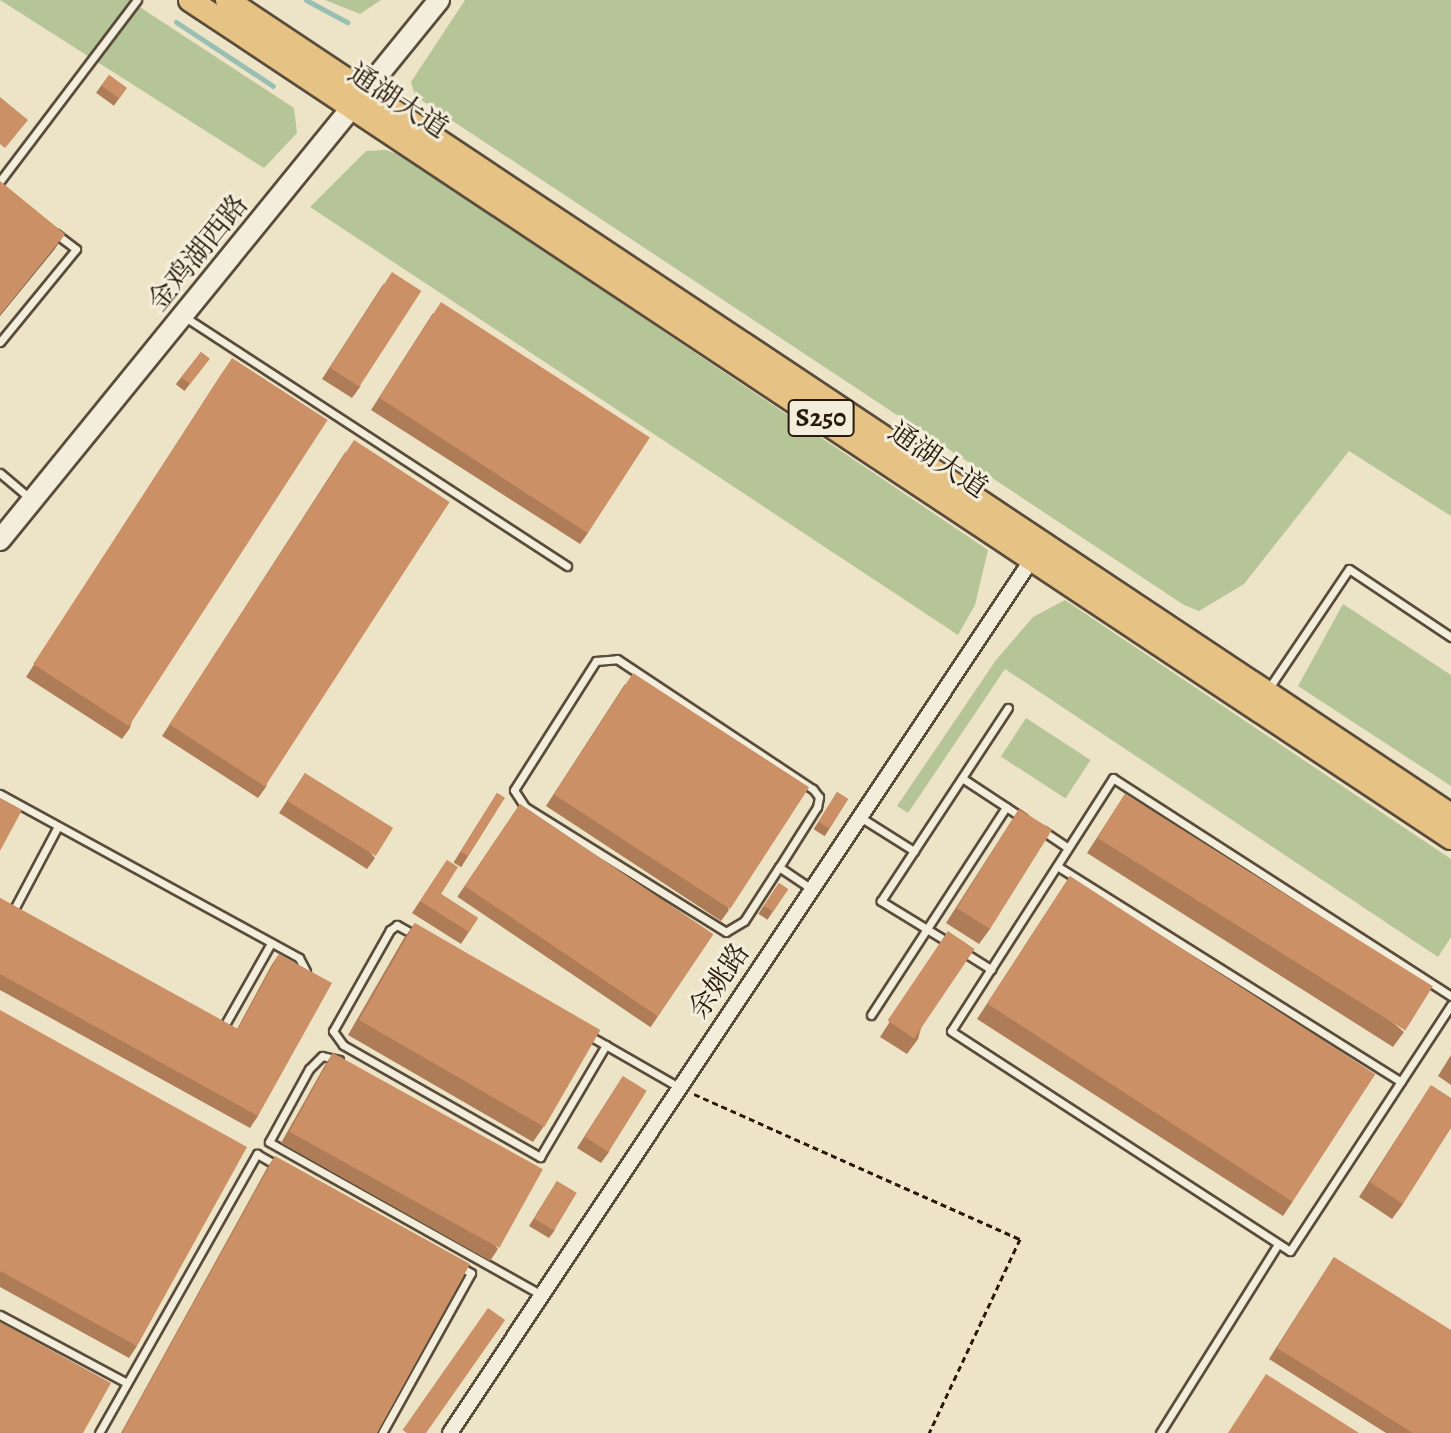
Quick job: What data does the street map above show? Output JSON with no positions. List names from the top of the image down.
{
  "streets": {
    "main road": ["通湖大道", "S250"],
    "street": ["金鸡湖西路", "余姚路"]
  },
  "crossings": [
    ["通湖大道", "金鸡湖西路"],
    ["通湖大道", "余姚路"]
  ]
}
